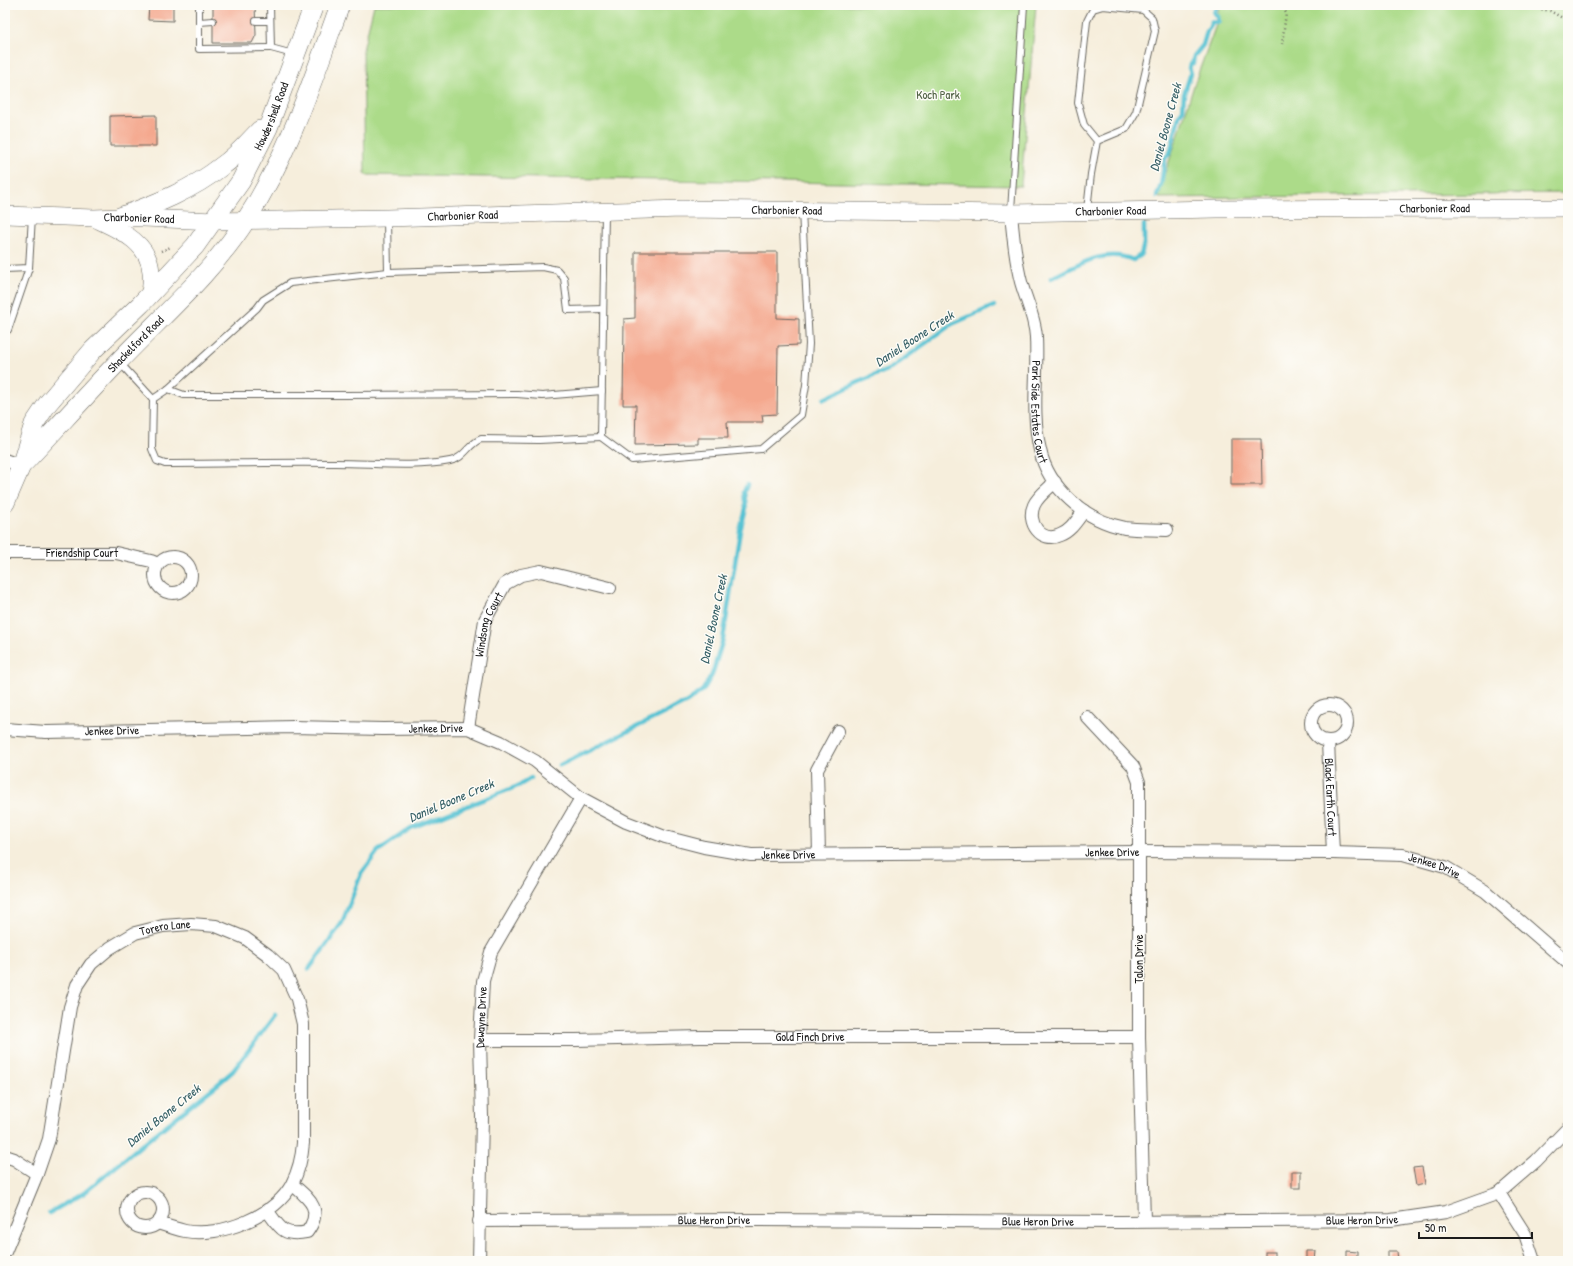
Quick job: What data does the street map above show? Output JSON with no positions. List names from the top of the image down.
{
  "streets": {
    "main road": ["Howdershell Road", "Charbonier Road", "Shackelford Road"],
    "street": [
      "Park Side Estates Court",
      "Friendship Court",
      "Windsong Court",
      "Jenkee Drive",
      "Black Earth Court",
      "Torero Lane",
      "Talon Drive",
      "Dewayne Drive",
      "Gold Finch Drive",
      "Blue Heron Drive"
    ]
  },
  "crossings": [
    ["Howdershell Road", "Charbonier Road"],
    ["Howdershell Road", "Shackelford Road"],
    ["Charbonier Road", "Shackelford Road"],
    ["Charbonier Road", "Park Side Estates Court"],
    ["Windsong Court", "Jenkee Drive"],
    ["Jenkee Drive", "Black Earth Court"],
    ["Jenkee Drive", "Talon Drive"],
    ["Jenkee Drive", "Dewayne Drive"],
    ["Talon Drive", "Gold Finch Drive"],
    ["Talon Drive", "Blue Heron Drive"],
    ["Dewayne Drive", "Gold Finch Drive"],
    ["Dewayne Drive", "Blue Heron Drive"]
  ],
  "water": ["Daniel Boone Creek"],
  "parks": ["Koch Park"],
  "scale_bar": "50 m"
}
